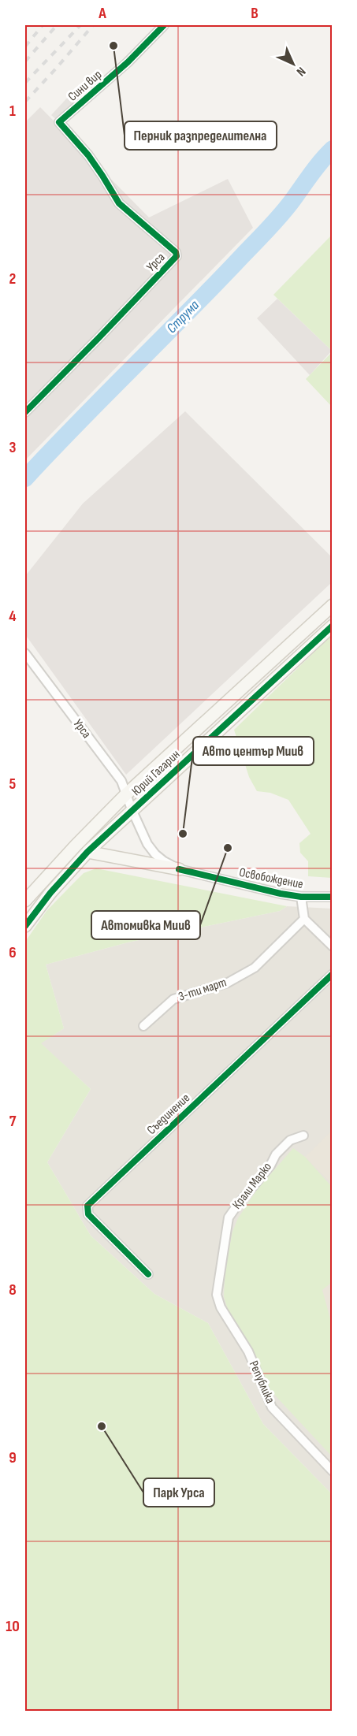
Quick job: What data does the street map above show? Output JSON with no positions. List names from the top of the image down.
{
  "streets": {
    "street": [
      "Сини вир",
      "Урса",
      "Юрий Гагарин",
      "Освобождение",
      "3-ти март",
      "Съединение",
      "Крали Марко",
      "Република"
    ]
  },
  "crossings": [
    ["Сини вир", "Урса"],
    ["Урса", "Юрий Гагарин"],
    ["Урса", "Освобождение"],
    ["Юрий Гагарин", "Освобождение"],
    ["Крали Марко", "Република"]
  ],
  "water": ["Струма"],
  "places": [
    "Перник разпределителна",
    "Авто център Миив",
    "Автомивка Миив",
    "Парк Урса"
  ],
  "north": "bottom right",
  "grid": {
    "columns": ["A", "B"],
    "rows": [
      "1",
      "2",
      "3",
      "4",
      "5",
      "6",
      "7",
      "8",
      "9",
      "10"
    ]
  }
}
